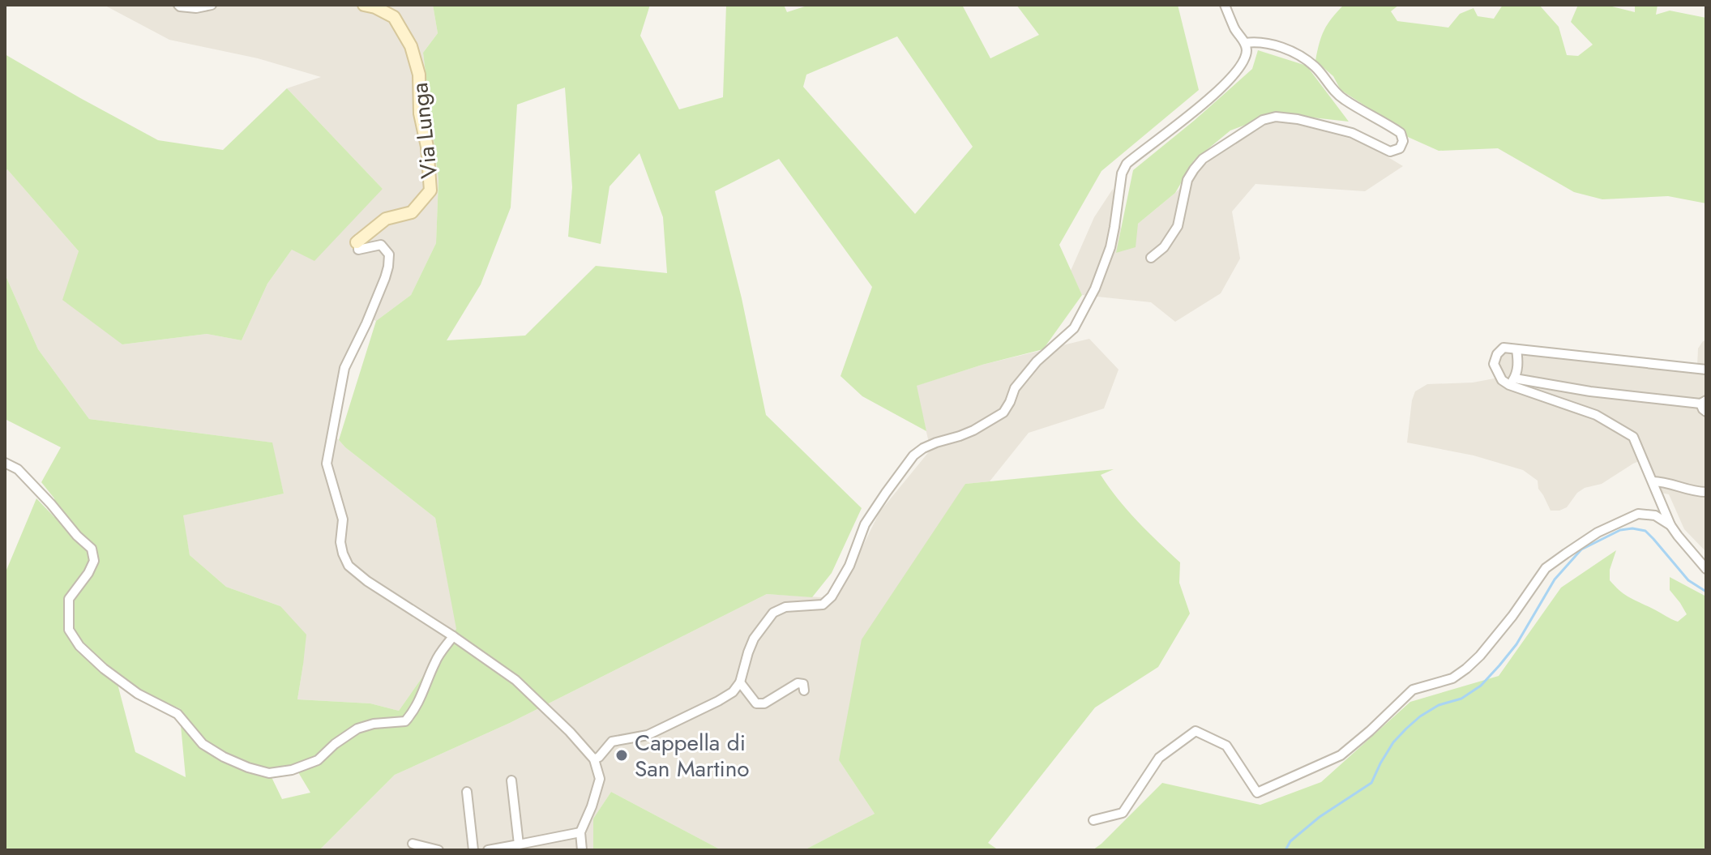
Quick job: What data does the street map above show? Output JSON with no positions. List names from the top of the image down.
{
  "streets": {
    "street": ["Via Lunga"]
  },
  "places": ["Cappella di San Martino"]
}
